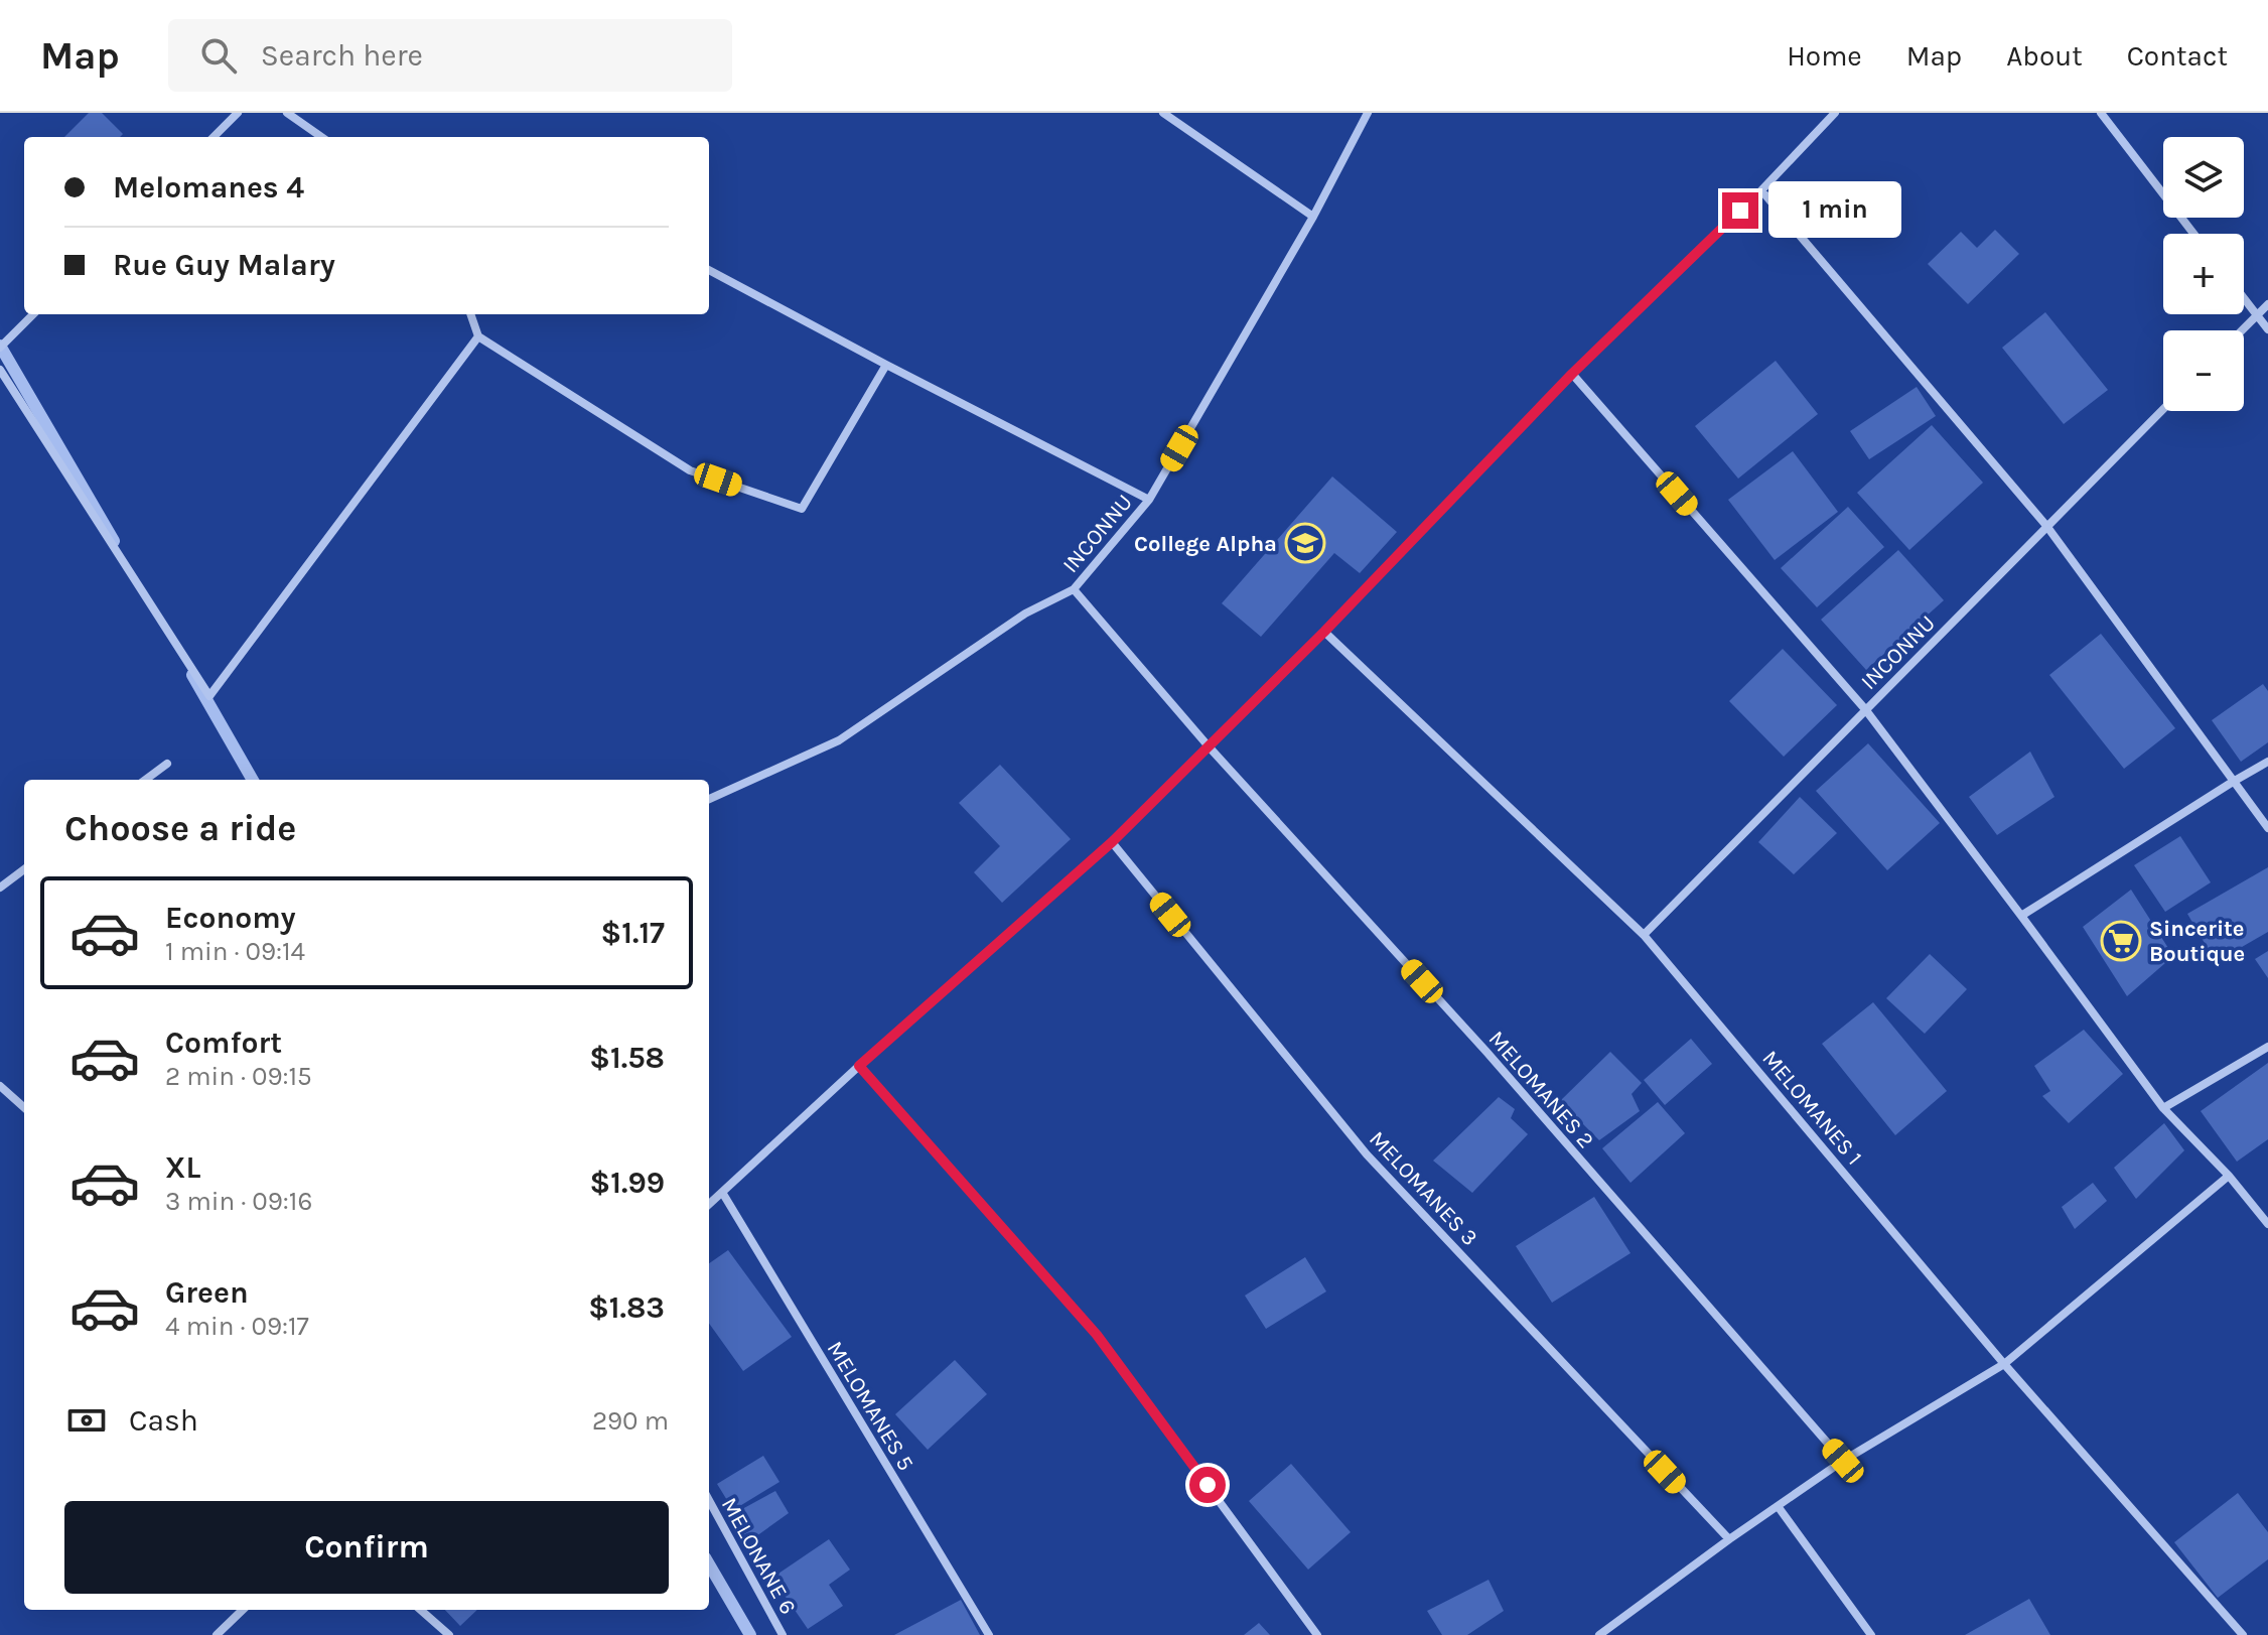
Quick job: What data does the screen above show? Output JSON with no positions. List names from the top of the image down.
{
  "streets": {
    "street": [
      "INCONNU",
      "MELOMANES 2",
      "MELOMANES 1",
      "MELOMANES 3",
      "MELOMANES 5",
      "MELONANE 6"
    ]
  },
  "crossings": [
    ["INCONNU", "MELOMANES 2"],
    ["INCONNU", "MELOMANES 1"]
  ],
  "places": {
    "school or university": ["College Alpha"],
    "supermarket": ["Sincerite Boutique"]
  },
  "page": {
    "header": "Map",
    "search": "Search here",
    "nav": [
      "Home",
      "Map",
      "About",
      "Contact"
    ],
    "map_buttons": ["+", "−"],
    "banner": ["Melomanes 4", "Rue Guy Malary"],
    "bubble": "1 min",
    "heading": "Choose a ride",
    "list": [
      {
        "name": "Economy",
        "note": "1 min · 09:14",
        "value": "$1.17"
      },
      {
        "name": "Comfort",
        "note": "2 min · 09:15",
        "value": "$1.58"
      },
      {
        "name": "XL",
        "note": "3 min · 09:16",
        "value": "$1.99"
      },
      {
        "name": "Green",
        "note": "4 min · 09:17",
        "value": "$1.83"
      }
    ],
    "pay": ["Cash", "290 m"],
    "buttons": "Confirm"
  }
}
